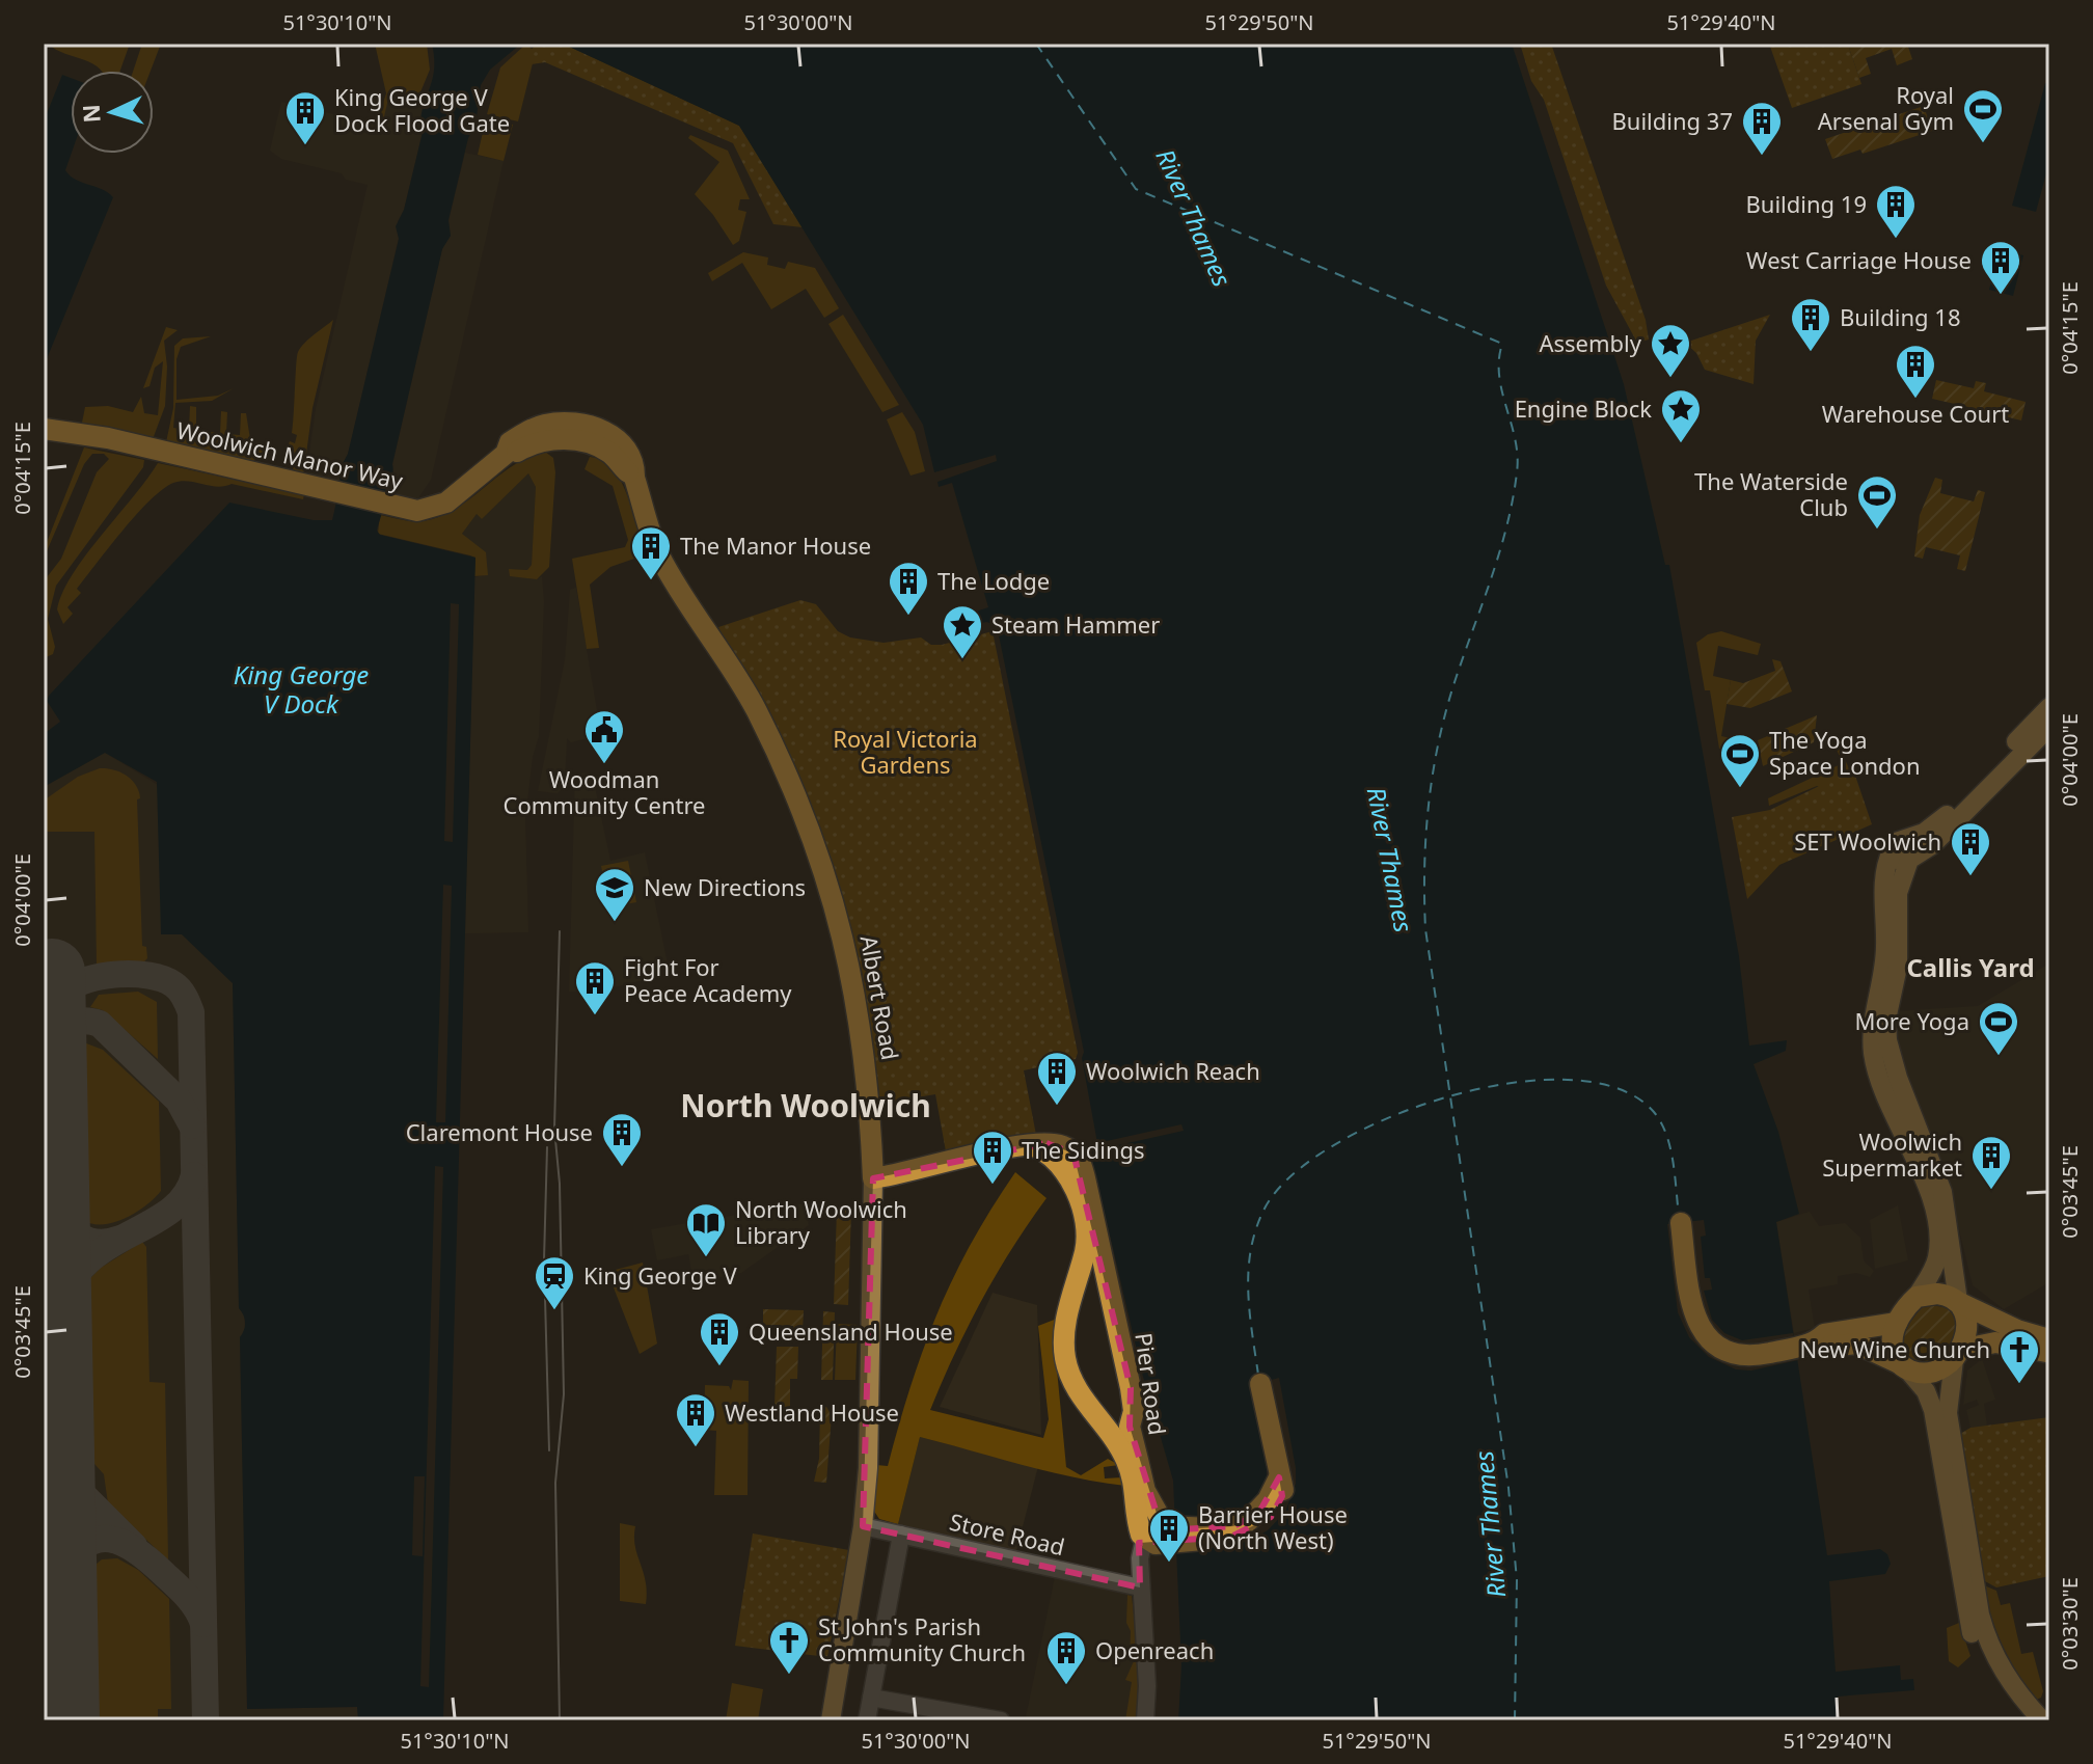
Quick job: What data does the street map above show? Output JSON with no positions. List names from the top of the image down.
{
  "streets": {
    "highway": ["Woolwich Manor Way", "Albert Road", "Pier Road"],
    "street": ["Store Road"]
  },
  "crossings": [
    ["Woolwich Manor Way", "Albert Road"],
    ["Albert Road", "Pier Road"],
    ["Albert Road", "Store Road"],
    ["Pier Road", "Store Road"]
  ],
  "districts": ["Callis Yard", "North Woolwich"],
  "water": ["River Thames", "King George V Dock"],
  "parks": ["Royal Victoria Gardens"],
  "places": {
    "sports": [
      "Royal Arsenal Gym",
      "The Waterside Club",
      "The Yoga Space London",
      "More Yoga"
    ],
    "building": [
      "King George V Dock Flood Gate",
      "Building 37",
      "Building 19",
      "West Carriage House",
      "Building 18",
      "Warehouse Court",
      "The Manor House",
      "The Lodge",
      "SET Woolwich",
      "Fight For Peace Academy",
      "Woolwich Reach",
      "Claremont House",
      "The Sidings",
      "Woolwich Supermarket",
      "Queensland House",
      "Westland House",
      "Barrier House (North West)",
      "Openreach"
    ],
    "place": ["Assembly", "Engine Block", "Steam Hammer"],
    "public building": ["Woodman Community Centre"],
    "school or university": ["New Directions"],
    "library": ["North Woolwich Library"],
    "station": ["King George V"],
    "church": ["New Wine Church", "St John's Parish Community Church"]
  },
  "north": "left",
  "coordinates": [
    "51°30'10\"N",
    "51°30'00\"N",
    "51°29'50\"N",
    "51°29'40\"N",
    "0°04'15\"E",
    "0°04'00\"E",
    "0°03'45\"E",
    "0°03'30\"E"
  ]
}
